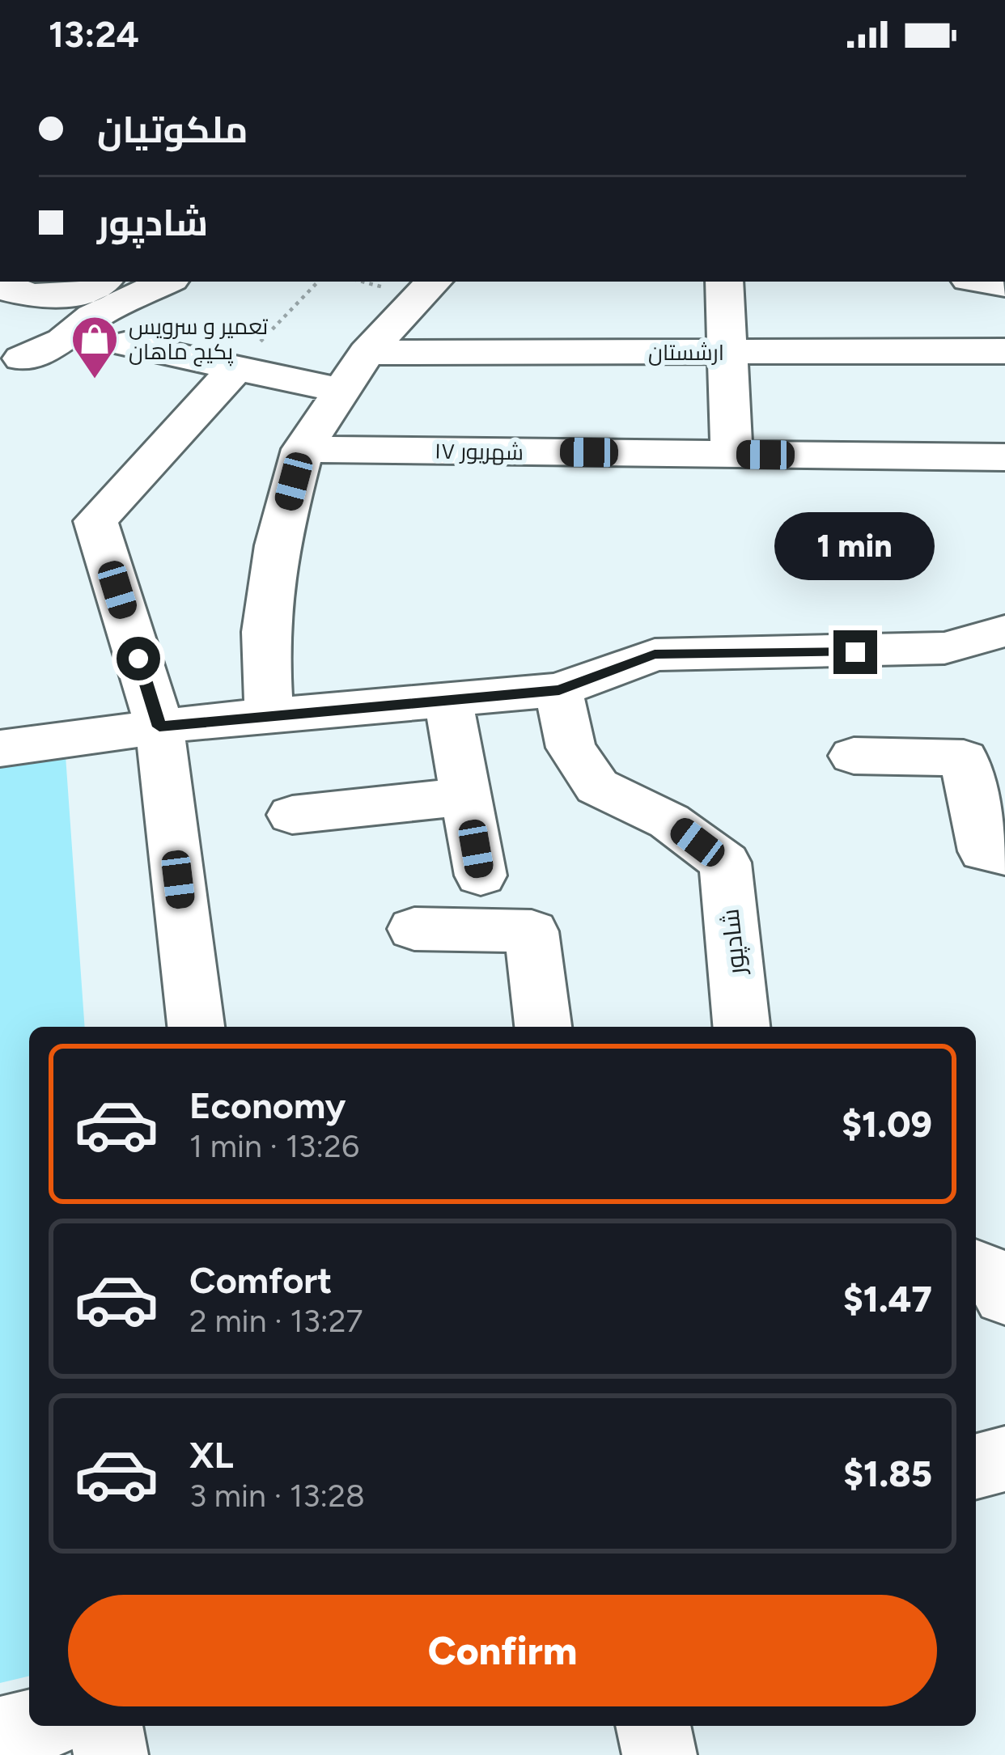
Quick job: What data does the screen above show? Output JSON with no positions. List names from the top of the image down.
{
  "streets": {
    "street": ["ارشستان", "۱۷ شهریور", "شادپور"]
  },
  "places": {
    "shop": ["تعمیر و سرویس پکیج ماهان"]
  },
  "page": {
    "status": "13:24",
    "banner": ["ملکوتیان", "شادپور"],
    "bubble": "1 min",
    "list": [
      {
        "name": "Economy",
        "note": "1 min · 13:26",
        "value": "$1.09"
      },
      {
        "name": "Comfort",
        "note": "2 min · 13:27",
        "value": "$1.47"
      },
      {
        "name": "XL",
        "note": "3 min · 13:28",
        "value": "$1.85"
      }
    ],
    "buttons": "Confirm"
  }
}
